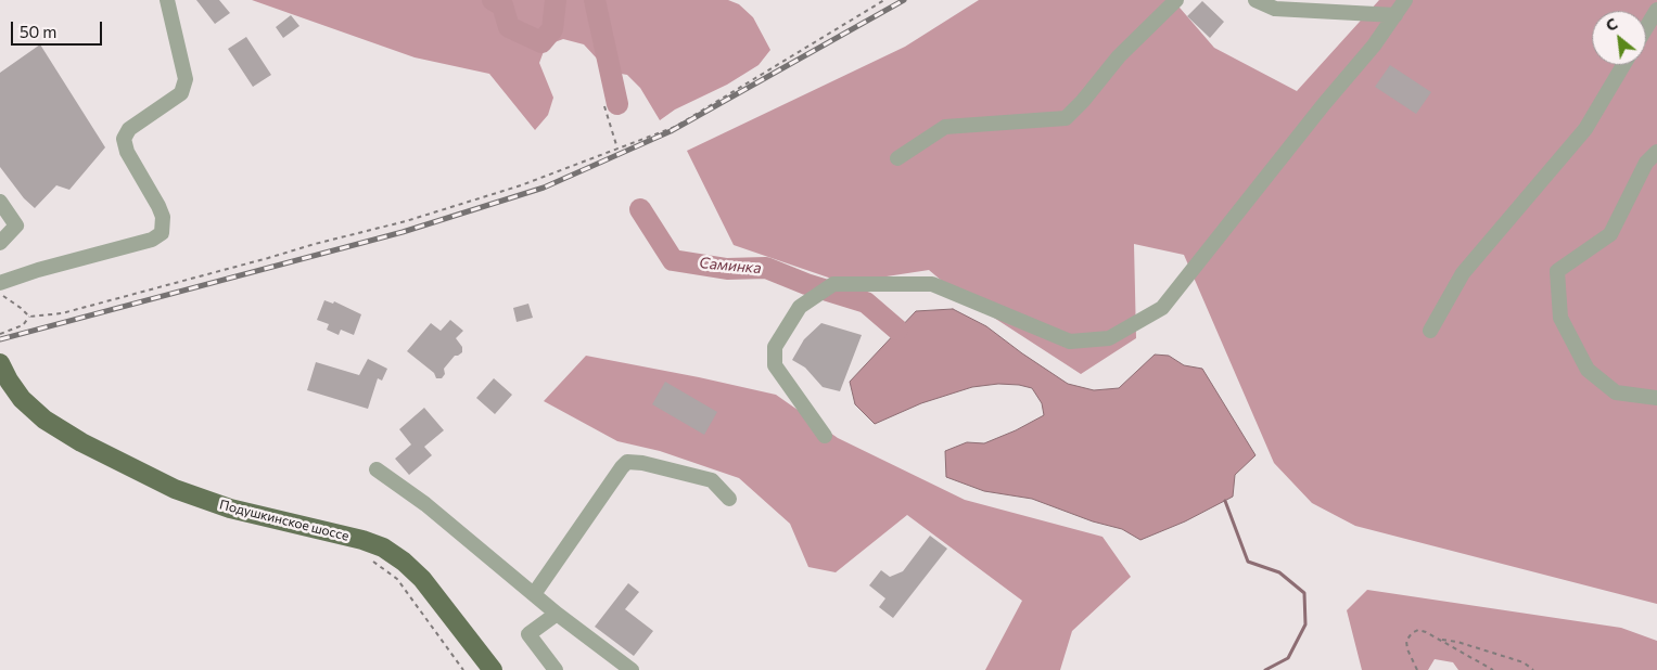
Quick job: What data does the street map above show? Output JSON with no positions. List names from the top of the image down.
{
  "streets": {
    "main road": ["Подушкинское шоссе"]
  },
  "water": ["Саминка"],
  "scale_bar": "50 m",
  "north": "top left"
}
